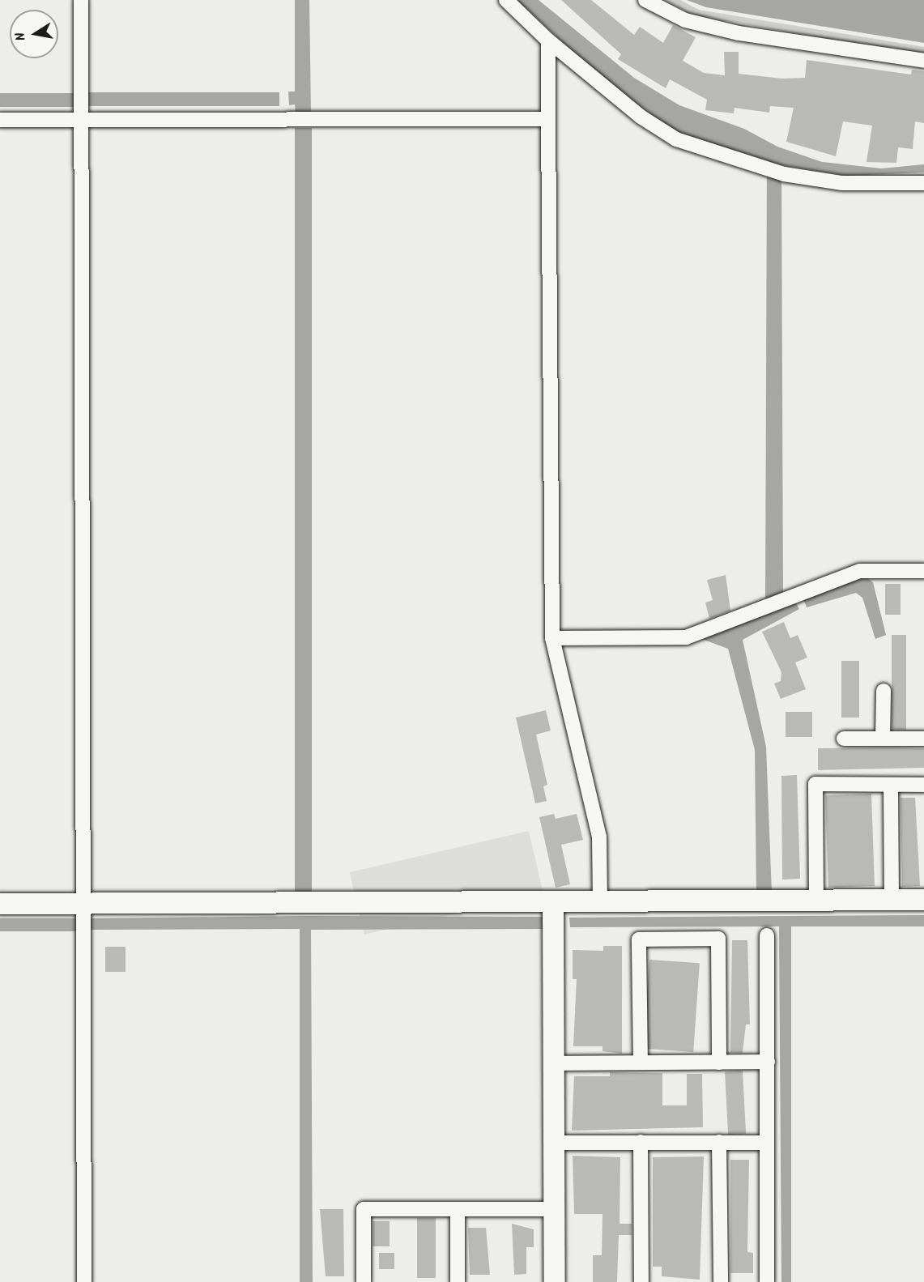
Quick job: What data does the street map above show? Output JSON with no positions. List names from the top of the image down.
{
  "north": "left"
}
